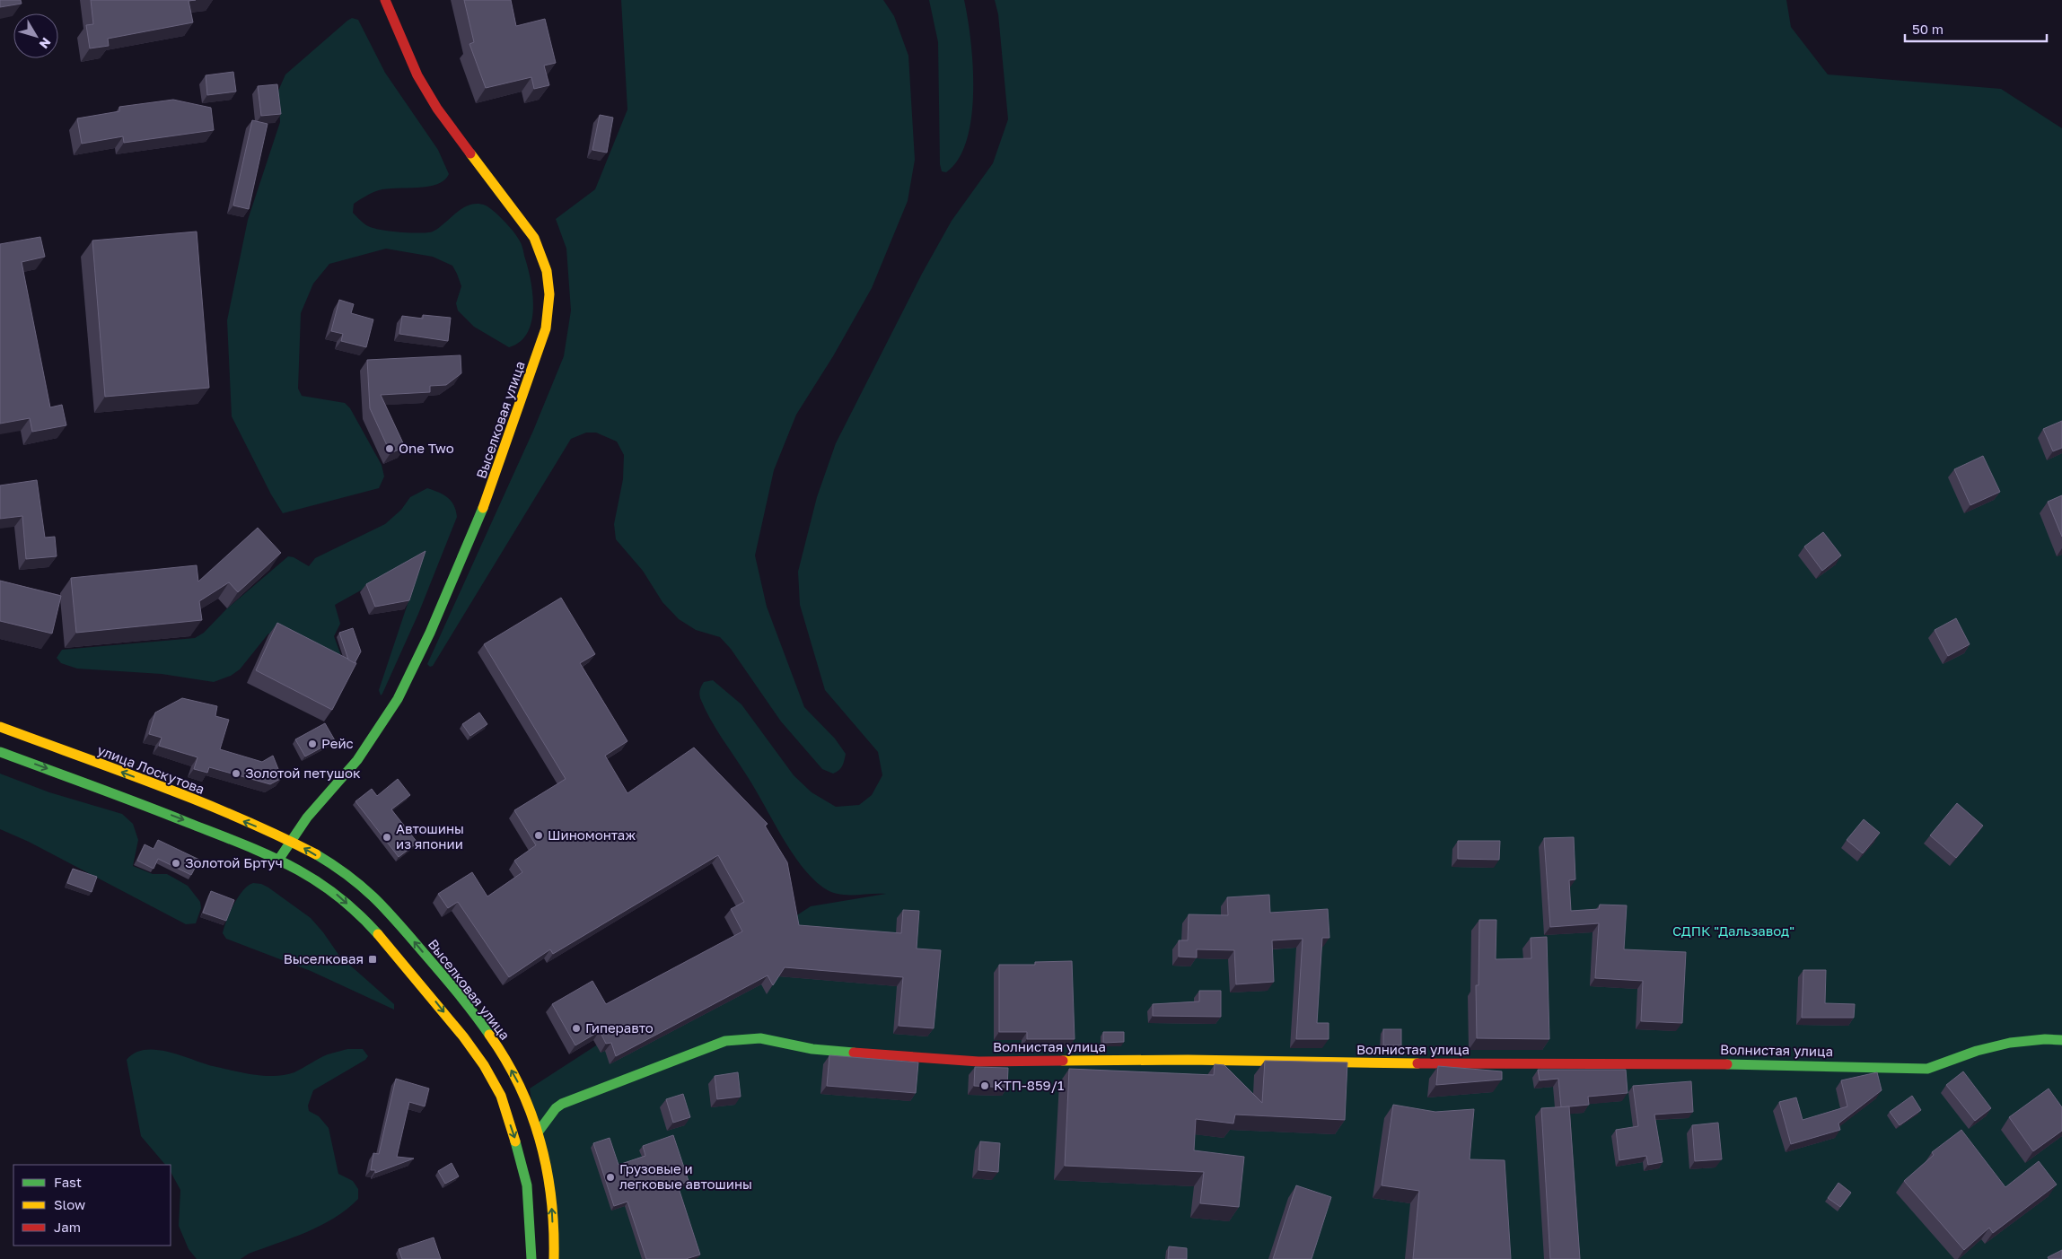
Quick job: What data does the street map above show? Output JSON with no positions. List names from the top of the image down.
{
  "streets": {
    "street": ["Выселковая улица", "улица Лоскутова", "Волнистая улица"]
  },
  "crossings": [
    ["Выселковая улица", "улица Лоскутова"],
    ["Выселковая улица", "Волнистая улица"]
  ],
  "parks": ["СДПК \"Дальзавод\""],
  "places": {
    "other": [
      "One Two",
      "Рейс",
      "Золотой петушок",
      "Шиномонтаж",
      "Автошины из японии",
      "Золотой Бртуч",
      "Гиперавто",
      "КТП-859/1",
      "Грузовые и легковые автошины"
    ],
    "transit": ["Выселковая"]
  },
  "legend": ["Fast", "Slow", "Jam"],
  "scale_bar": "50 m",
  "north": "bottom right"
}
